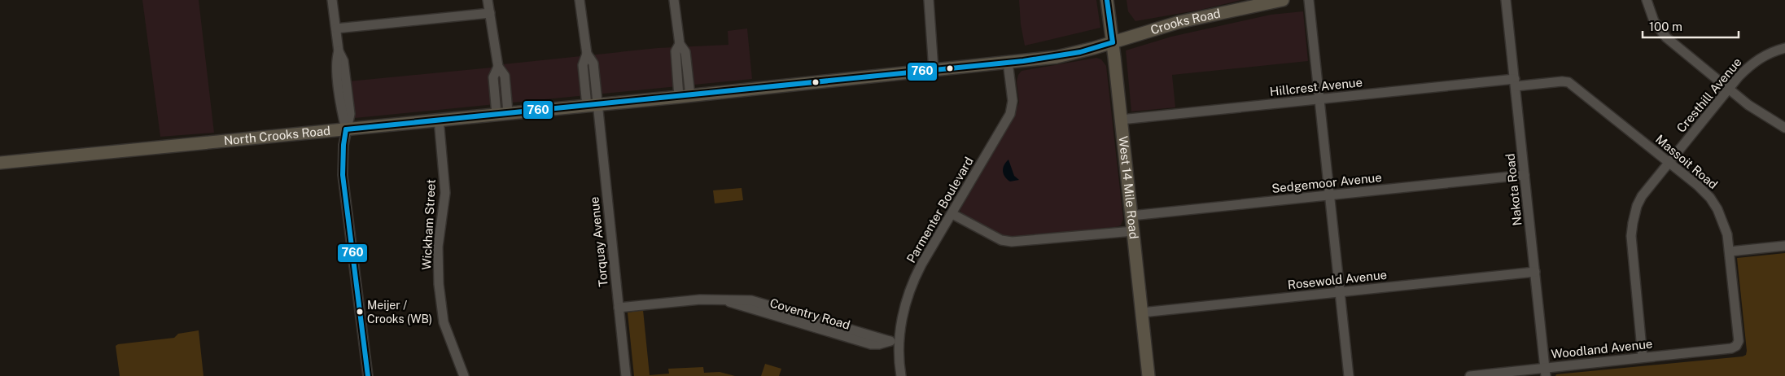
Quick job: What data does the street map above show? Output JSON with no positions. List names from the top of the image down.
{
  "streets": {
    "main road": ["Crooks Road", "North Crooks Road", "West 14 Mile Road"],
    "street": [
      "Hillcrest Avenue",
      "Cresthill Avenue",
      "Massoit Road",
      "Sedgemoor Avenue",
      "Nakota Road",
      "Parmenter Boulevard",
      "Wickham Street",
      "Torquay Avenue",
      "Rosewold Avenue",
      "Coventry Road",
      "Woodland Avenue"
    ]
  },
  "crossings": [
    ["Crooks Road", "North Crooks Road"],
    ["Crooks Road", "West 14 Mile Road"],
    ["Hillcrest Avenue", "Massoit Road"],
    ["Hillcrest Avenue", "West 14 Mile Road"],
    ["Hillcrest Avenue", "Nakota Road"],
    ["Cresthill Avenue", "Massoit Road"],
    ["Cresthill Avenue", "Woodland Avenue"],
    ["North Crooks Road", "West 14 Mile Road"],
    ["North Crooks Road", "Parmenter Boulevard"],
    ["North Crooks Road", "Wickham Street"],
    ["North Crooks Road", "Torquay Avenue"],
    ["Massoit Road", "Nakota Road"],
    ["Massoit Road", "Woodland Avenue"],
    ["Sedgemoor Avenue", "West 14 Mile Road"],
    ["Sedgemoor Avenue", "Nakota Road"],
    ["West 14 Mile Road", "Rosewold Avenue"],
    ["Nakota Road", "Rosewold Avenue"],
    ["Nakota Road", "Woodland Avenue"],
    ["Parmenter Boulevard", "Coventry Road"],
    ["Torquay Avenue", "Coventry Road"]
  ],
  "places": ["Meijer / Crooks (WB)"],
  "lines": ["transit line 760"],
  "scale_bar": "100 m"
}
